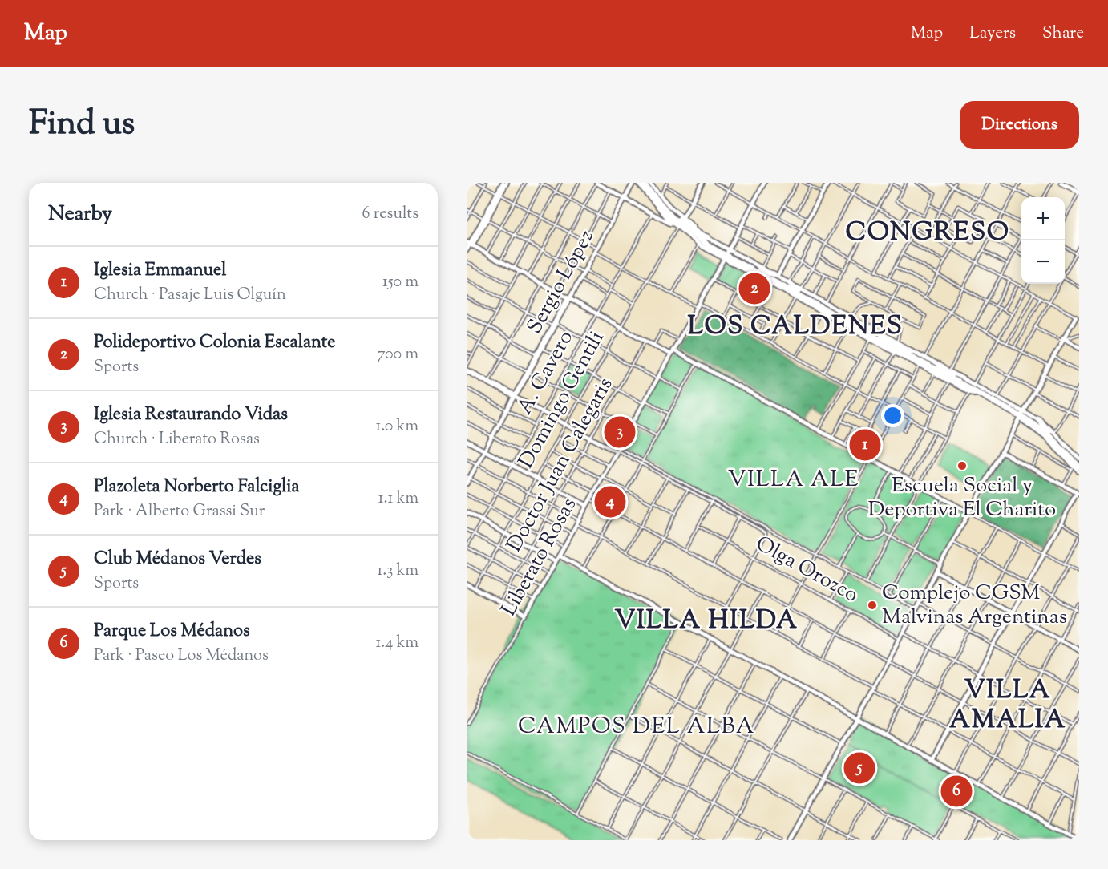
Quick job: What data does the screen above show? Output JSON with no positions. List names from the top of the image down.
{
  "streets": {
    "street": [
      "Sergio López",
      "A. Cavero",
      "Domingo Gentili",
      "Doctor Juan Calegaris",
      "Liberato Rosas",
      "Olga Orozco"
    ]
  },
  "districts": [
    "CONGRESO",
    "LOS CALDENES",
    "VILLA ALE",
    "VILLA HILDA",
    "VILLA AMALIA",
    "CAMPOS DEL ALBA"
  ],
  "places": ["Escuela Social y Deportiva El Charito", "Complejo CGSM Malvinas Argentinas"],
  "page": {
    "header": "Map",
    "nav": ["Map", "Layers", "Share"],
    "title": "Find us",
    "buttons": "Directions",
    "heading": ["Nearby", "6 results"],
    "map_buttons": ["+", "−"],
    "list": [
      {
        "mark": "1",
        "name": "Iglesia Emmanuel",
        "note": "Church · Pasaje Luis Olguín",
        "value": "150 m"
      },
      {
        "mark": "2",
        "name": "Polideportivo Colonia Escalante",
        "note": "Sports",
        "value": "700 m"
      },
      {
        "mark": "3",
        "name": "Iglesia Restaurando Vidas",
        "note": "Church · Liberato Rosas",
        "value": "1.0 km"
      },
      {
        "mark": "4",
        "name": "Plazoleta Norberto Falciglia",
        "note": "Park · Alberto Grassi Sur",
        "value": "1.1 km"
      },
      {
        "mark": "5",
        "name": "Club Médanos Verdes",
        "note": "Sports",
        "value": "1.3 km"
      },
      {
        "mark": "6",
        "name": "Parque Los Médanos",
        "note": "Park · Paseo Los Médanos",
        "value": "1.4 km"
      }
    ],
    "pins": [
      "2",
      "3",
      "1",
      "4",
      "5",
      "6"
    ]
  }
}
